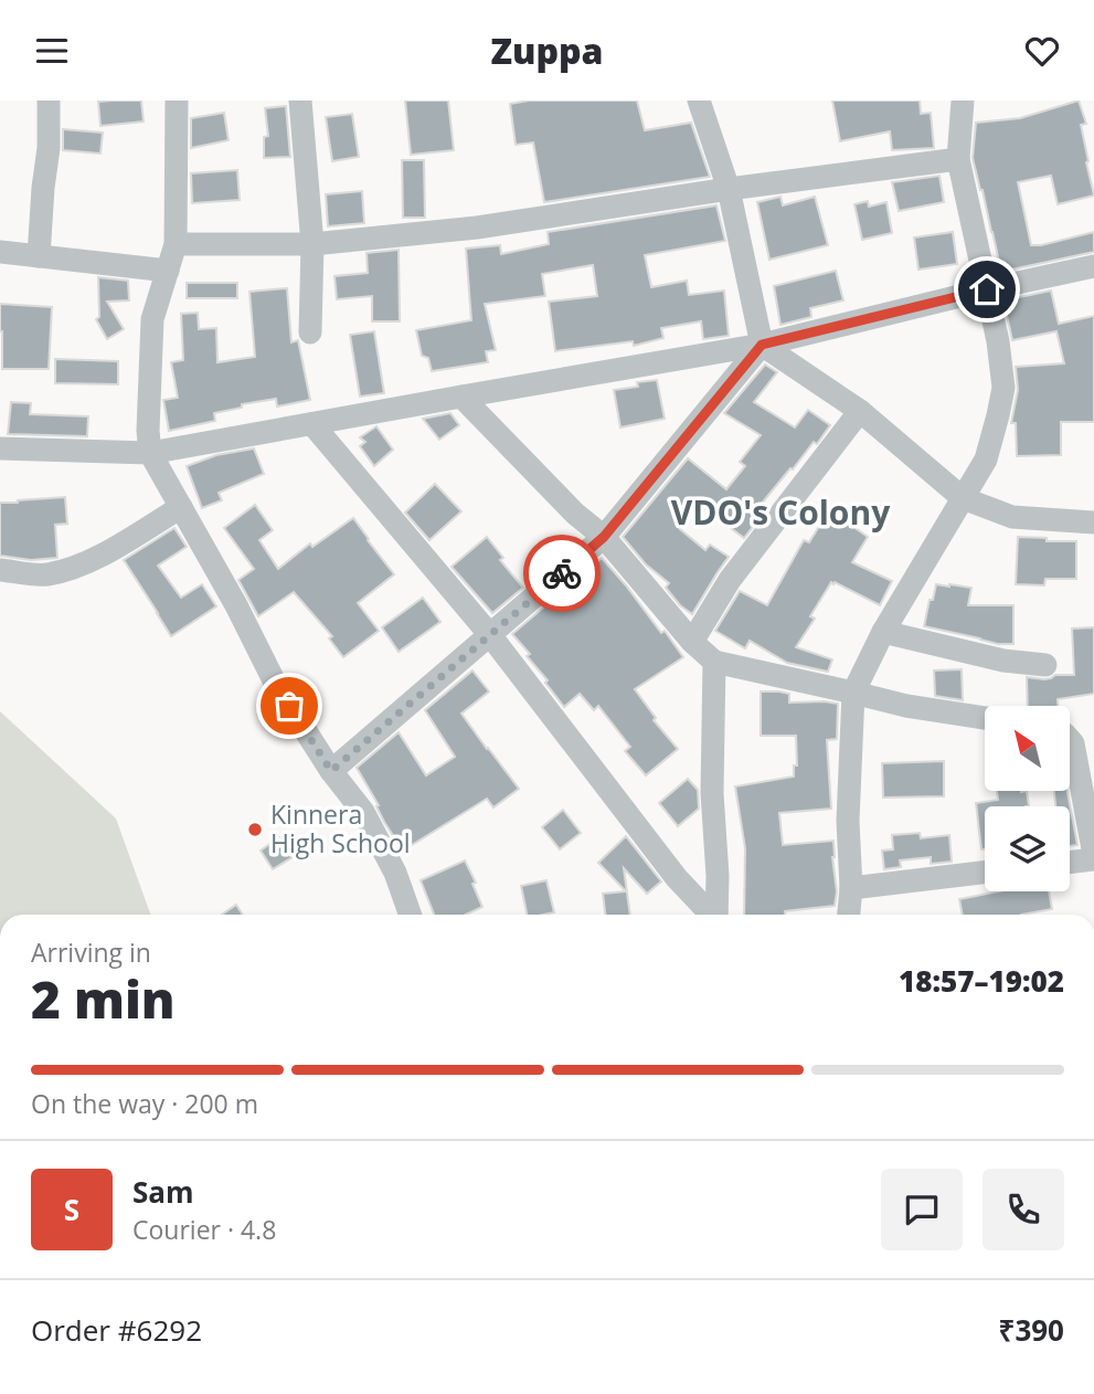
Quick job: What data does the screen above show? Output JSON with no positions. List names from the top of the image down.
{
  "districts": ["VDO's Colony"],
  "places": ["Kinnera High School"],
  "north": "top left",
  "page": {
    "header": "Zuppa",
    "heading": ["2 min", "Arriving in", "18:57–19:02"],
    "panel": [
      "Sam",
      "Courier · 4.8",
      "Order #6292",
      "₹390"
    ],
    "bar": "On the way · 200 m",
    "round": "S"
  }
}
